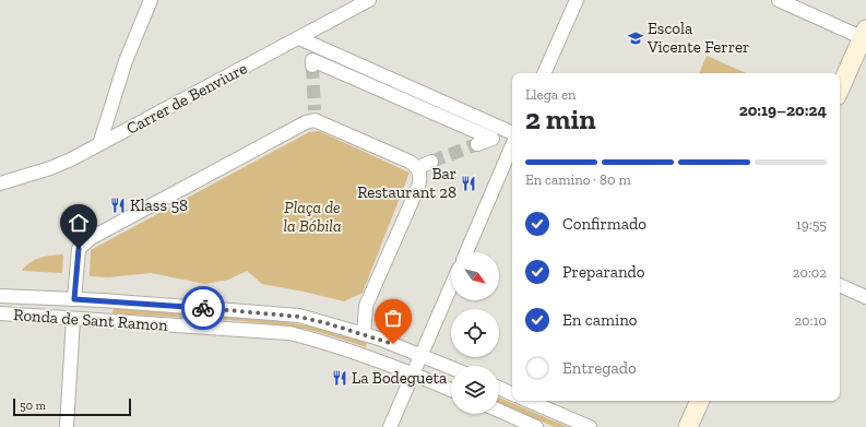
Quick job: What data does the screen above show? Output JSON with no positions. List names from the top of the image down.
{
  "streets": {
    "street": ["Carrer de Benviure", "Ronda de Sant Ramon"]
  },
  "parks": ["Plaça de la Bóbila"],
  "places": {
    "school or university": ["Escola Vicente Ferrer"],
    "restaurant": ["Bar Restaurant 28", "Klass 58", "La Bodegueta"]
  },
  "scale_bar": "50 m",
  "north": "bottom right",
  "page": {
    "heading": ["2 min", "Llega en", "20:19–20:24"],
    "bar": "En camino · 80 m",
    "list": [
      ["Confirmado", "19:55"],
      ["Preparando", "20:02"],
      ["En camino", "20:10"],
      "Entregado"
    ],
    "scale": "50 m"
  }
}
